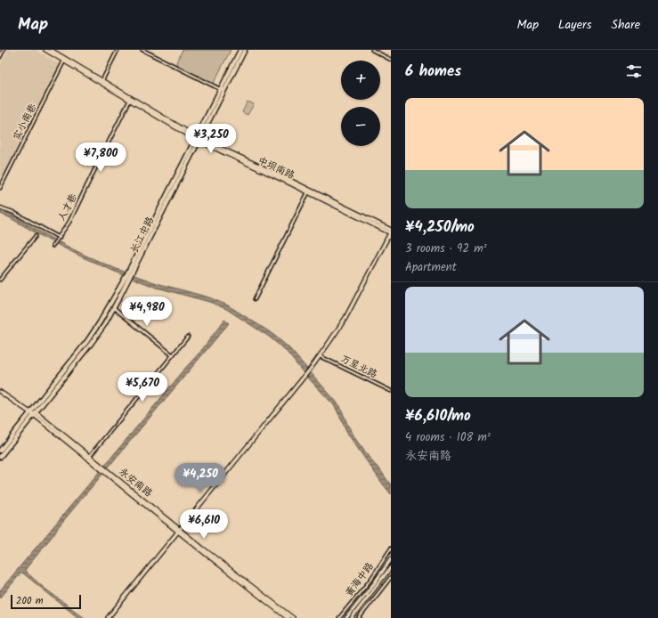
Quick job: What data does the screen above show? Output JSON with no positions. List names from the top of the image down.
{
  "streets": {
    "main road": ["长江中路"],
    "street": [
      "实小南巷",
      "中坝南路",
      "人才巷",
      "万星北路",
      "永安南路",
      "黄海中路"
    ]
  },
  "crossings": [
    ["中坝南路", "人才巷"],
    ["中坝南路", "长江中路"],
    ["长江中路", "永安南路"]
  ],
  "scale_bar": "200 m",
  "page": {
    "header": "Map",
    "nav": ["Map", "Layers", "Share"],
    "heading": "6 homes",
    "map_buttons": ["+", "−"],
    "list": [
      {
        "name": "¥4,250/mo",
        "note": "3 rooms · 92 m² · Apartment"
      },
      {
        "name": "¥6,610/mo",
        "note": "4 rooms · 108 m² · 永安南路"
      }
    ],
    "price": [
      "¥3,250",
      "¥7,800",
      "¥4,980",
      "¥5,670",
      "¥4,250",
      "¥6,610"
    ],
    "scale": "200 m"
  }
}
